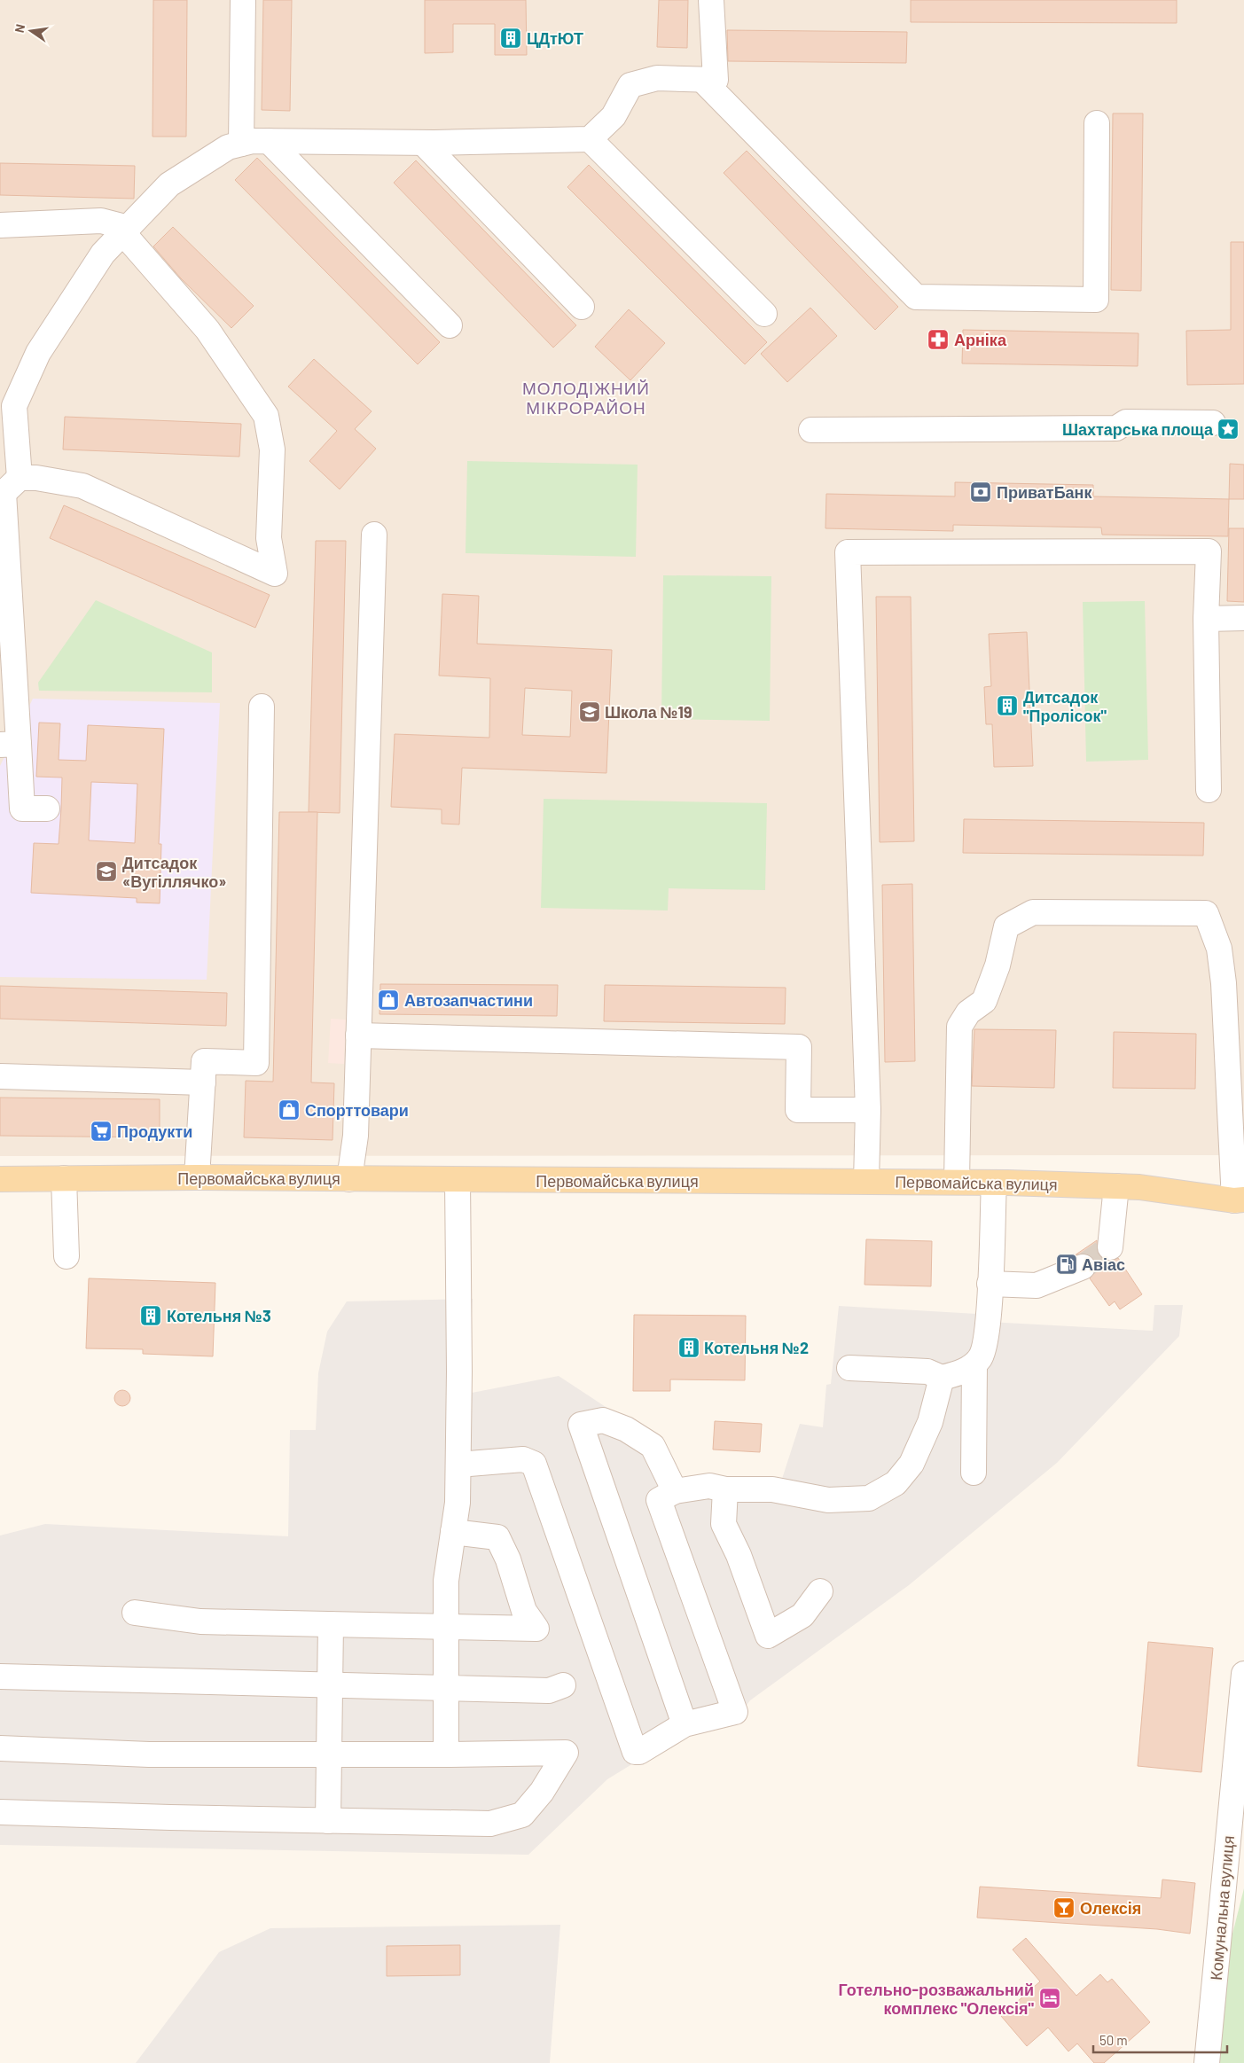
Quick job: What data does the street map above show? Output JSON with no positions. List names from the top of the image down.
{
  "streets": {
    "main road": ["Первомайська вулиця"],
    "street": ["Комунальна вулиця"]
  },
  "districts": ["МОЛОДІЖНИЙ МІКРОРАЙОН"],
  "places": {
    "building": [
      "ЦДтЮТ",
      "Дитсадок \"Пролісок\"",
      "Котельня №3",
      "Котельня №2"
    ],
    "pharmacy": ["Арніка"],
    "place": ["Шахтарська площа"],
    "bank": ["ПриватБанк"],
    "school or university": ["Школа №19", "Дитсадок «Вугіллячко»"],
    "shop": ["Автозапчастини", "Спорттовари"],
    "supermarket": ["Продукти"],
    "fuel station": ["Авіас"],
    "bar": ["Олексія"],
    "hotel": ["Готельно-розважальний комплекс \"Олексія\""]
  },
  "scale_bar": "50 m",
  "north": "left"
}
